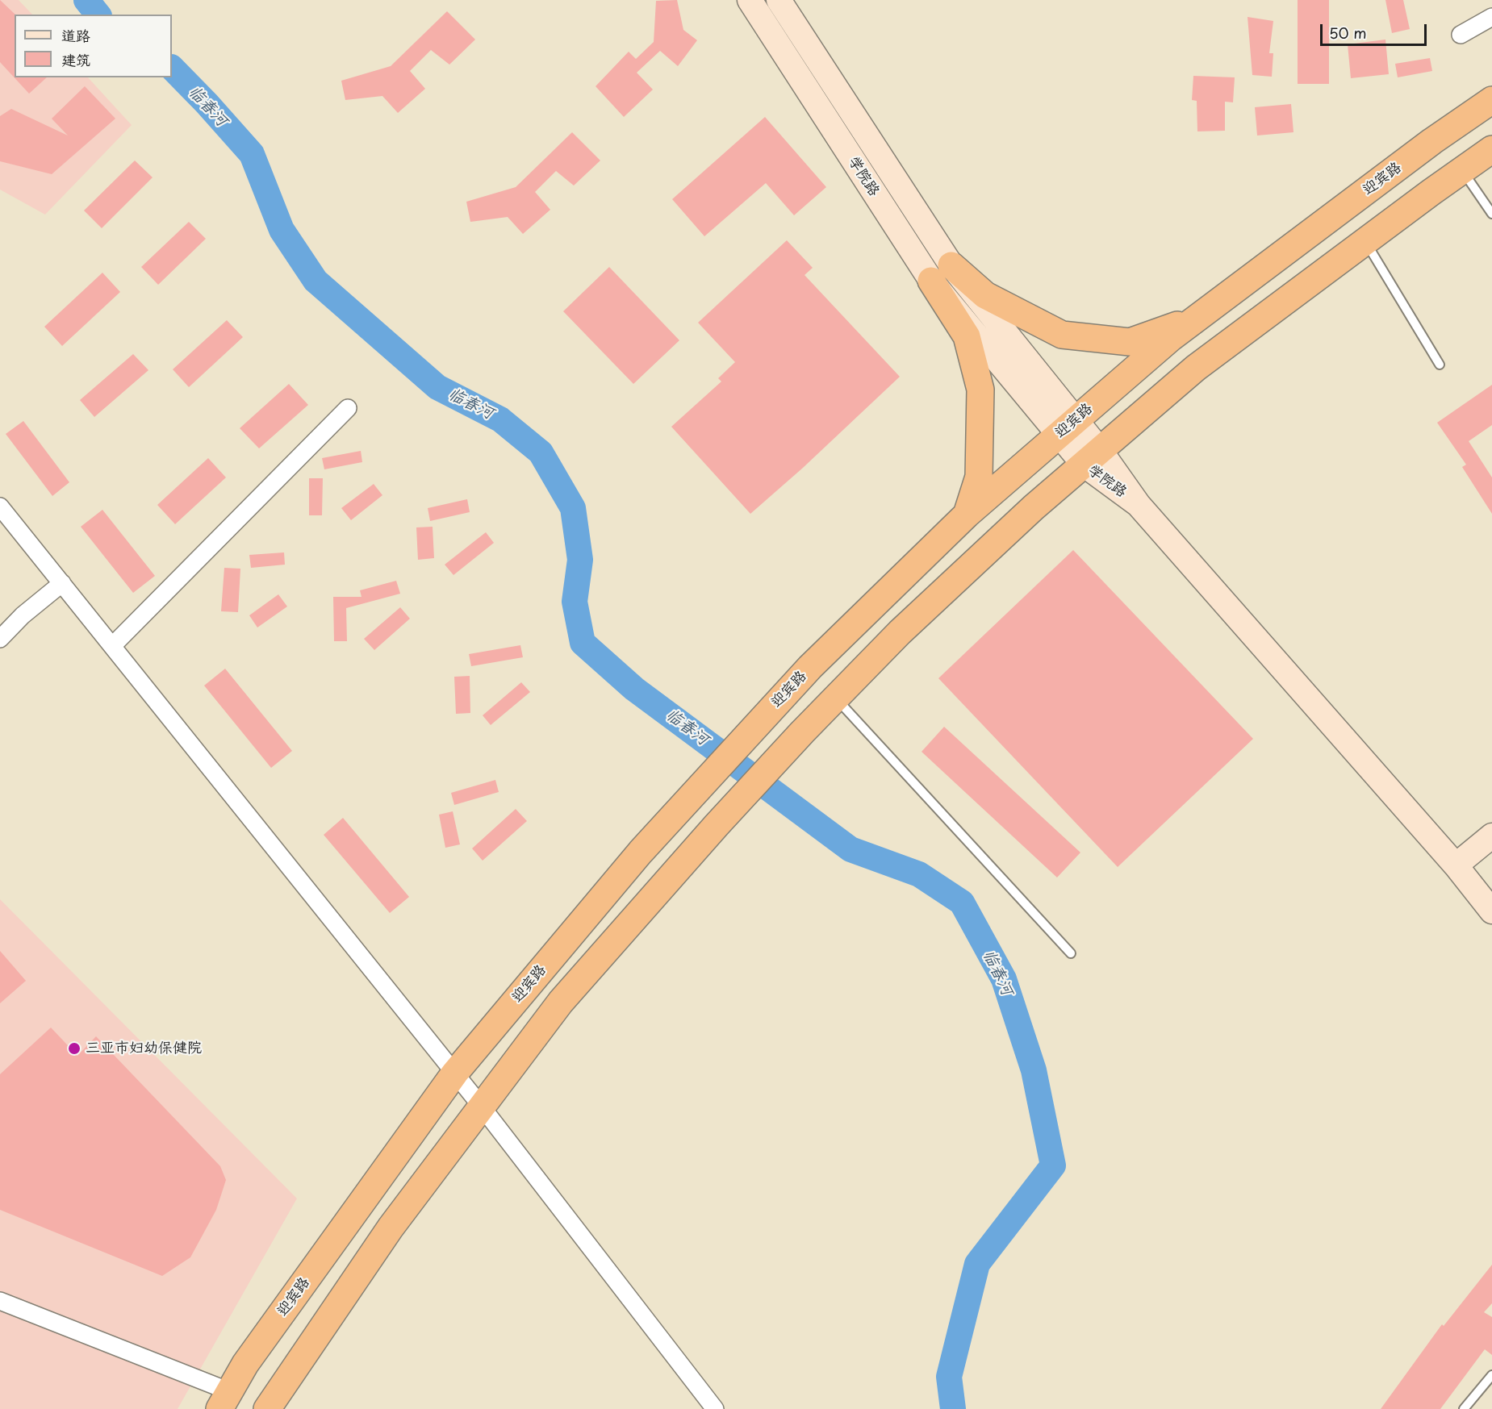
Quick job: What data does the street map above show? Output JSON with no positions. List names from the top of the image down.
{
  "streets": {
    "highway": ["迎宾路"],
    "main road": ["学院路"]
  },
  "crossings": [
    ["学院路", "迎宾路"]
  ],
  "water": ["临春河"],
  "places": ["三亚市妇幼保健院"],
  "legend": ["道路", "建筑"],
  "scale_bar": "50 m"
}
